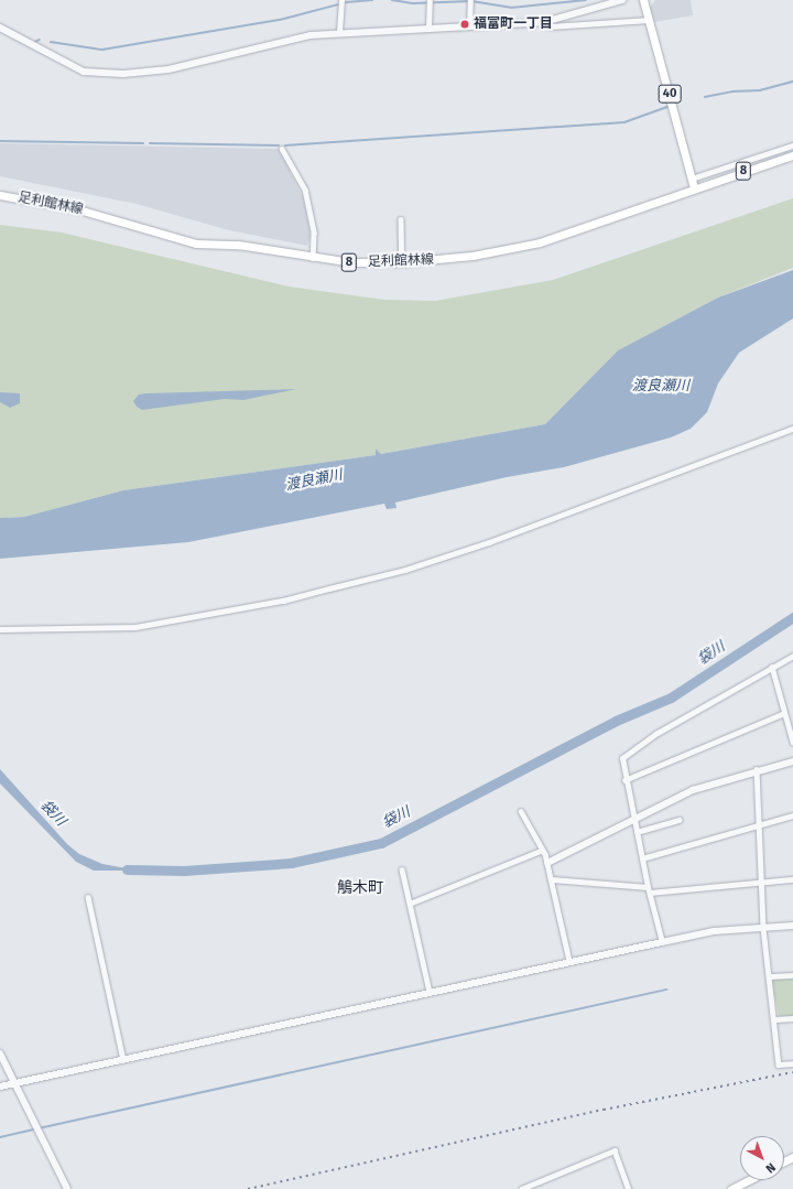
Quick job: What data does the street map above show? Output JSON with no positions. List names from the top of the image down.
{
  "streets": {
    "main road": ["40", "8", "足利館林線"]
  },
  "crossings": [
    ["40", "足利館林線"]
  ],
  "districts": ["鵤木町"],
  "water": ["渡良瀬川", "袋川"],
  "places": ["福富町一丁目"],
  "north": "bottom right"
}
